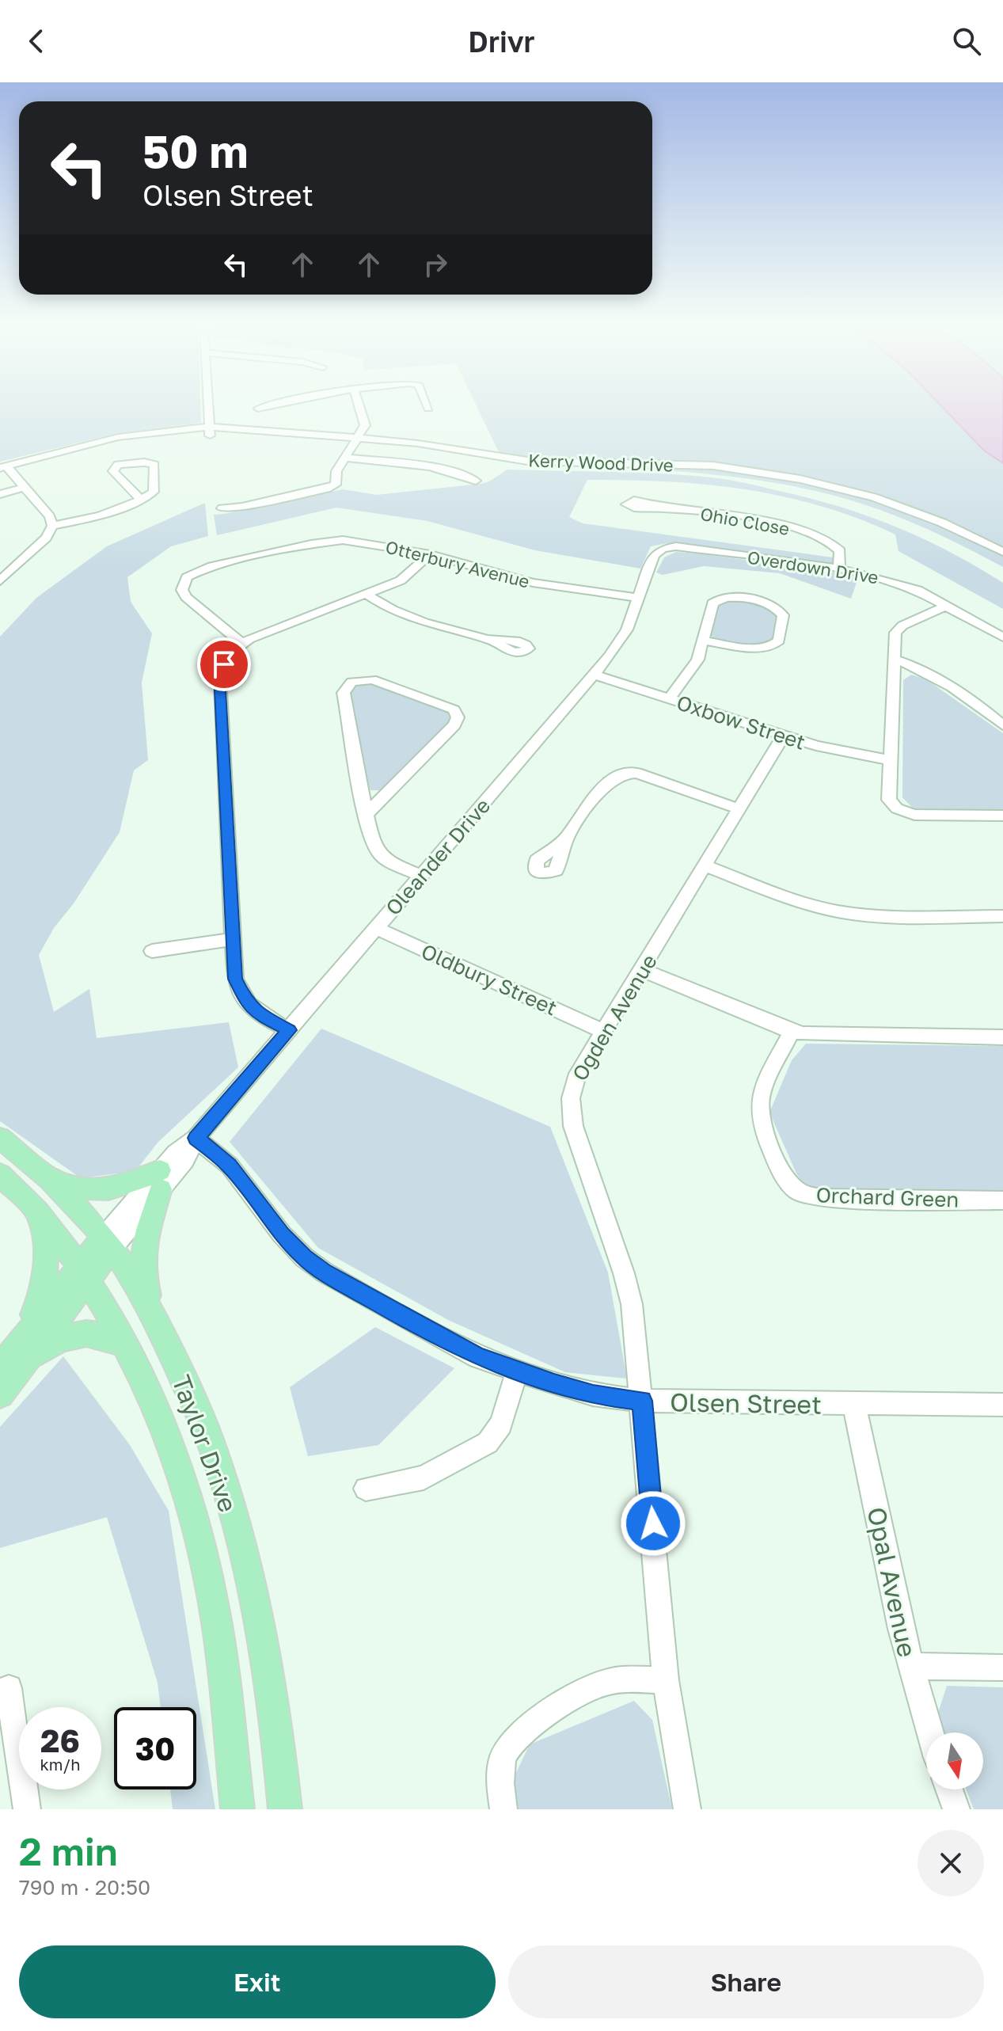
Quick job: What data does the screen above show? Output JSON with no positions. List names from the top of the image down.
{
  "streets": {
    "main road": ["Taylor Drive"],
    "street": [
      "Kerry Wood Drive",
      "Ohio Close",
      "Otterbury Avenue",
      "Overdown Drive",
      "Oxbow Street",
      "Oleander Drive",
      "Oldbury Street",
      "Ogden Avenue",
      "Orchard Green",
      "Olsen Street",
      "Opal Avenue"
    ]
  },
  "crossings": [
    ["Ohio Close", "Overdown Drive"],
    ["Otterbury Avenue", "Oleander Drive"],
    ["Overdown Drive", "Oleander Drive"],
    ["Oxbow Street", "Oleander Drive"],
    ["Oxbow Street", "Ogden Avenue"],
    ["Oleander Drive", "Oldbury Street"],
    ["Oleander Drive", "Olsen Street"],
    ["Oleander Drive", "Taylor Drive"],
    ["Oldbury Street", "Ogden Avenue"],
    ["Ogden Avenue", "Olsen Street"],
    ["Olsen Street", "Opal Avenue"]
  ],
  "north": "bottom",
  "page": {
    "header": "Drivr",
    "turn": ["50 m", "Olsen Street"],
    "speed": "26 km/h",
    "limit": "30",
    "heading": ["2 min", "790 m · 20:50"],
    "buttons": ["Exit", "Share"]
  }
}
